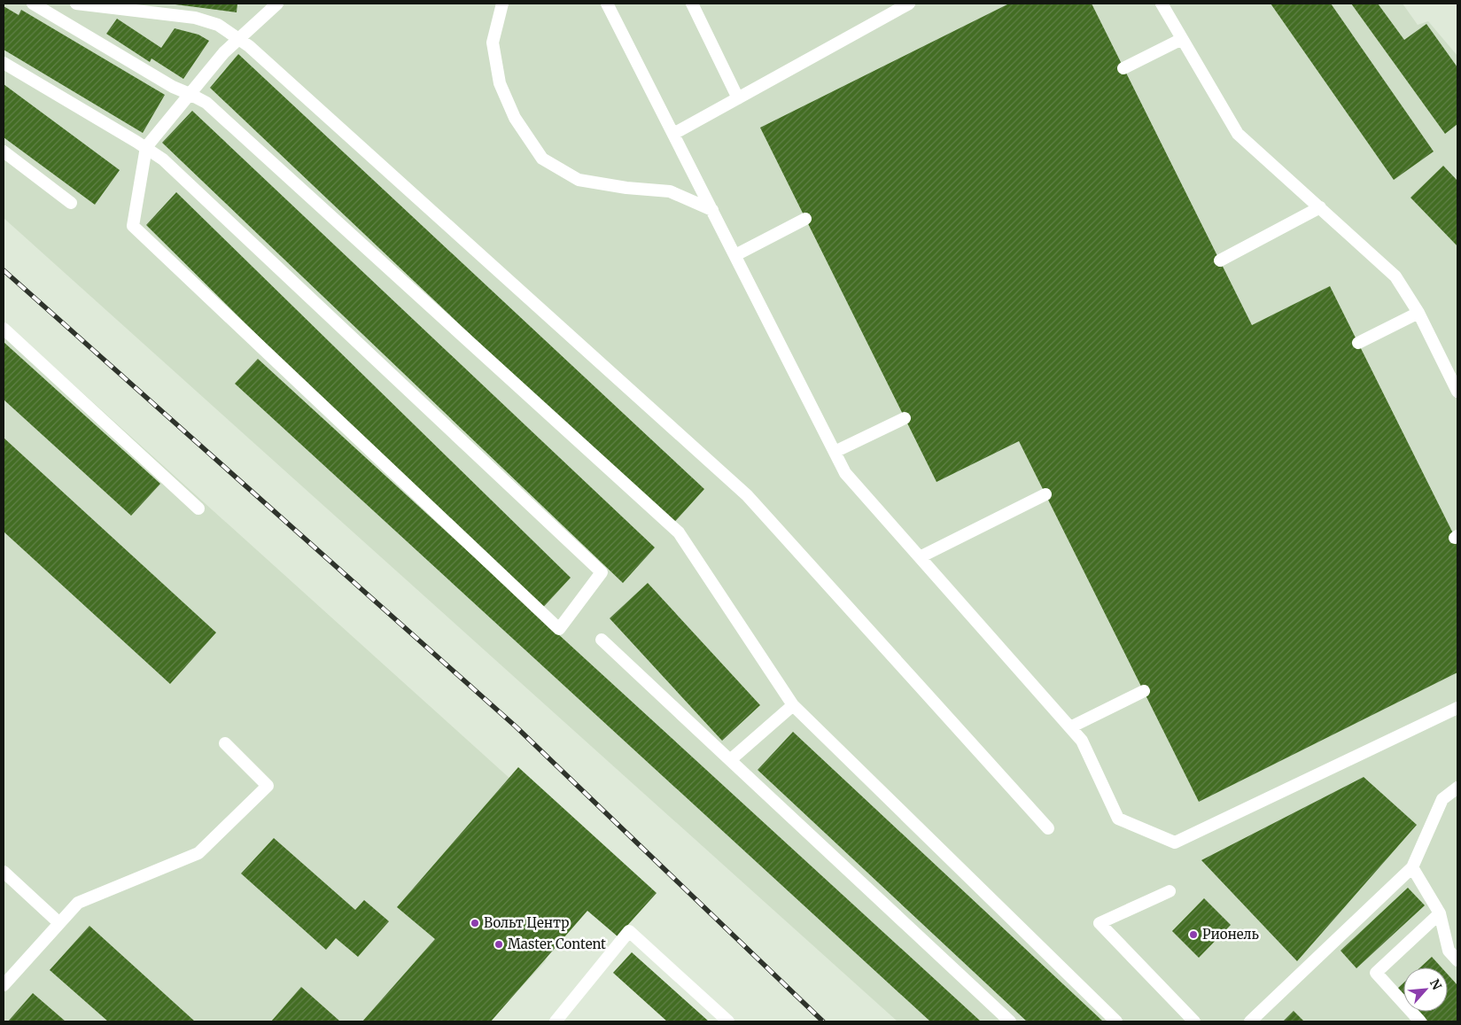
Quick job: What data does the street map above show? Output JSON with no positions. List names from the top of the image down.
{
  "places": ["Вольт Центр", "Рионель", "Master Content"],
  "north": "top right"
}
